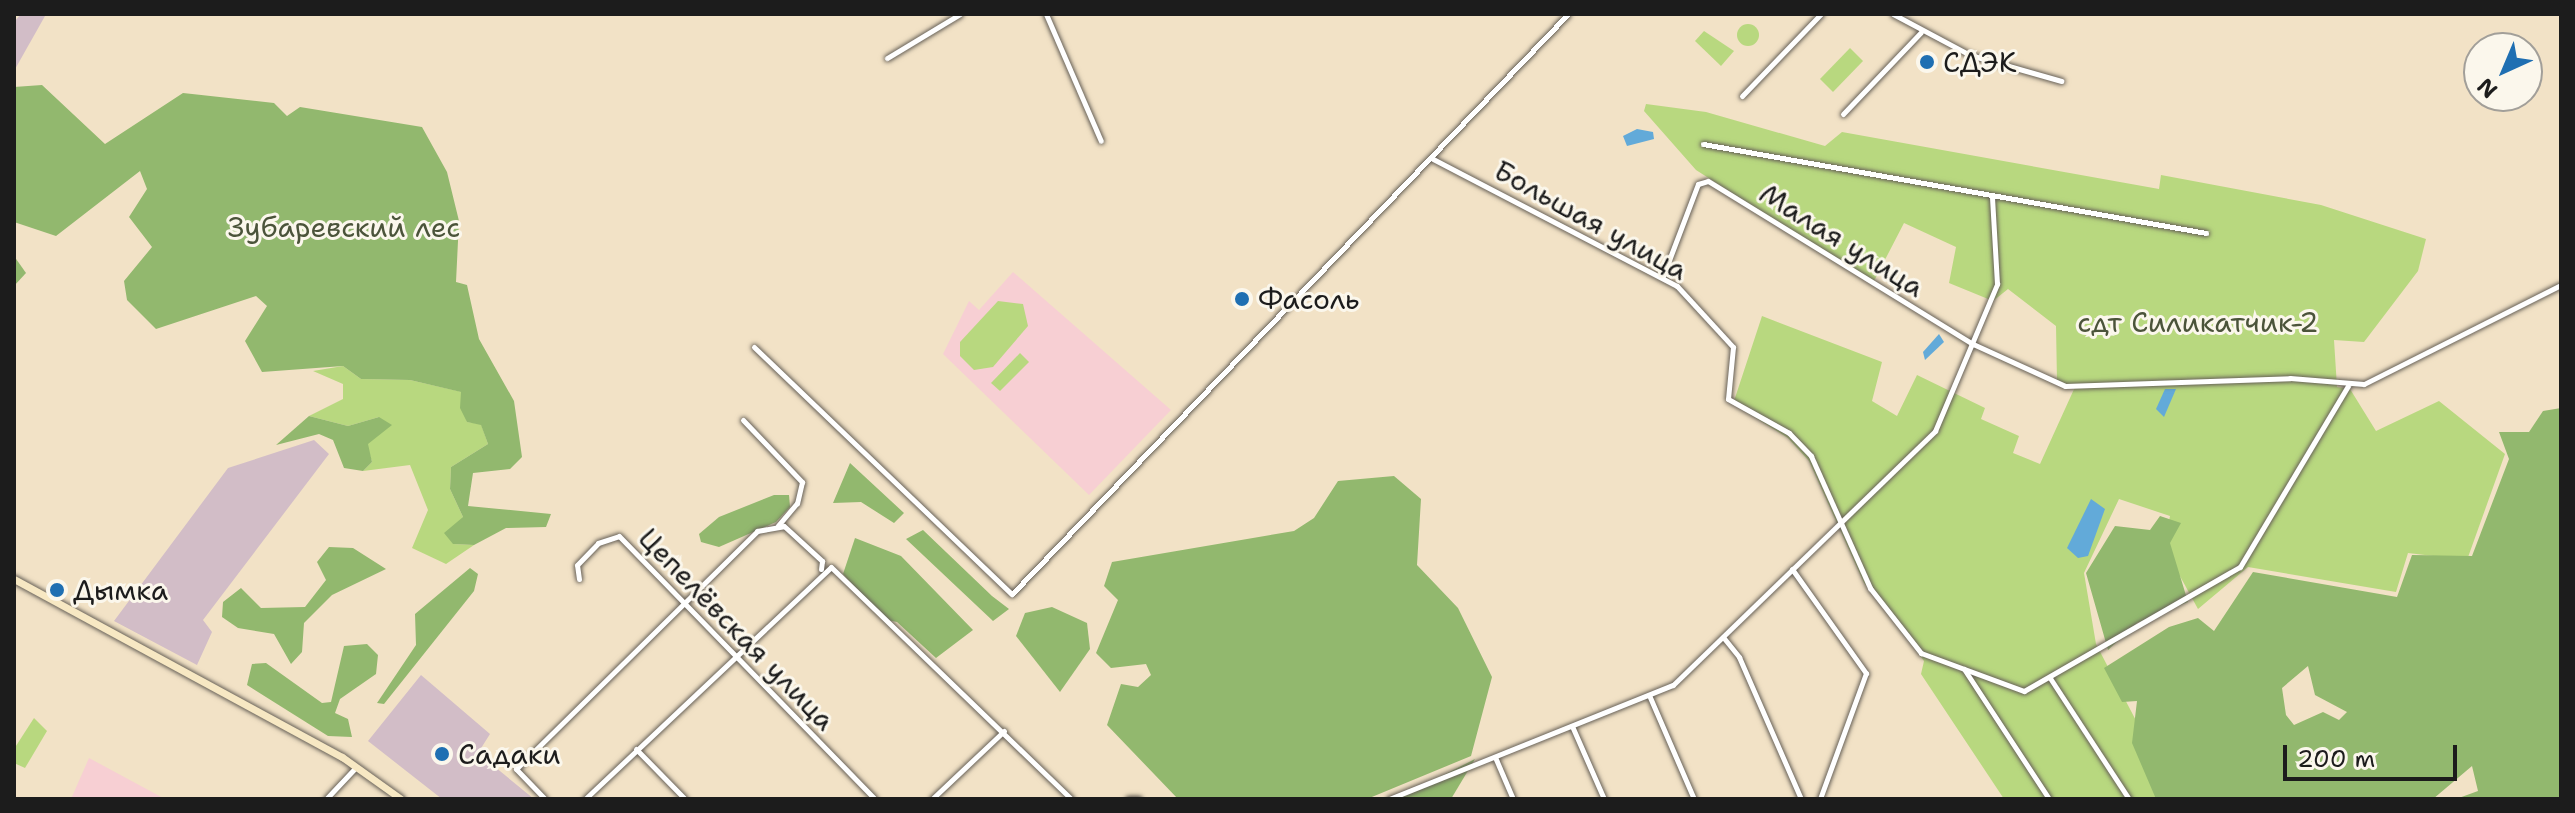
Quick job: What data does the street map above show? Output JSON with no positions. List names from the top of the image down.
{
  "streets": {
    "street": ["Большая улица", "Малая улица", "Цепелёвская улица"]
  },
  "crossings": [
    ["Большая улица", "Малая улица"]
  ],
  "parks": ["Зубаревский лес", "сдт Силикатчик-2"],
  "places": [
    "СДЭК",
    "Фасоль",
    "Дымка",
    "Садаки"
  ],
  "scale_bar": "200 m",
  "north": "bottom left"
}
